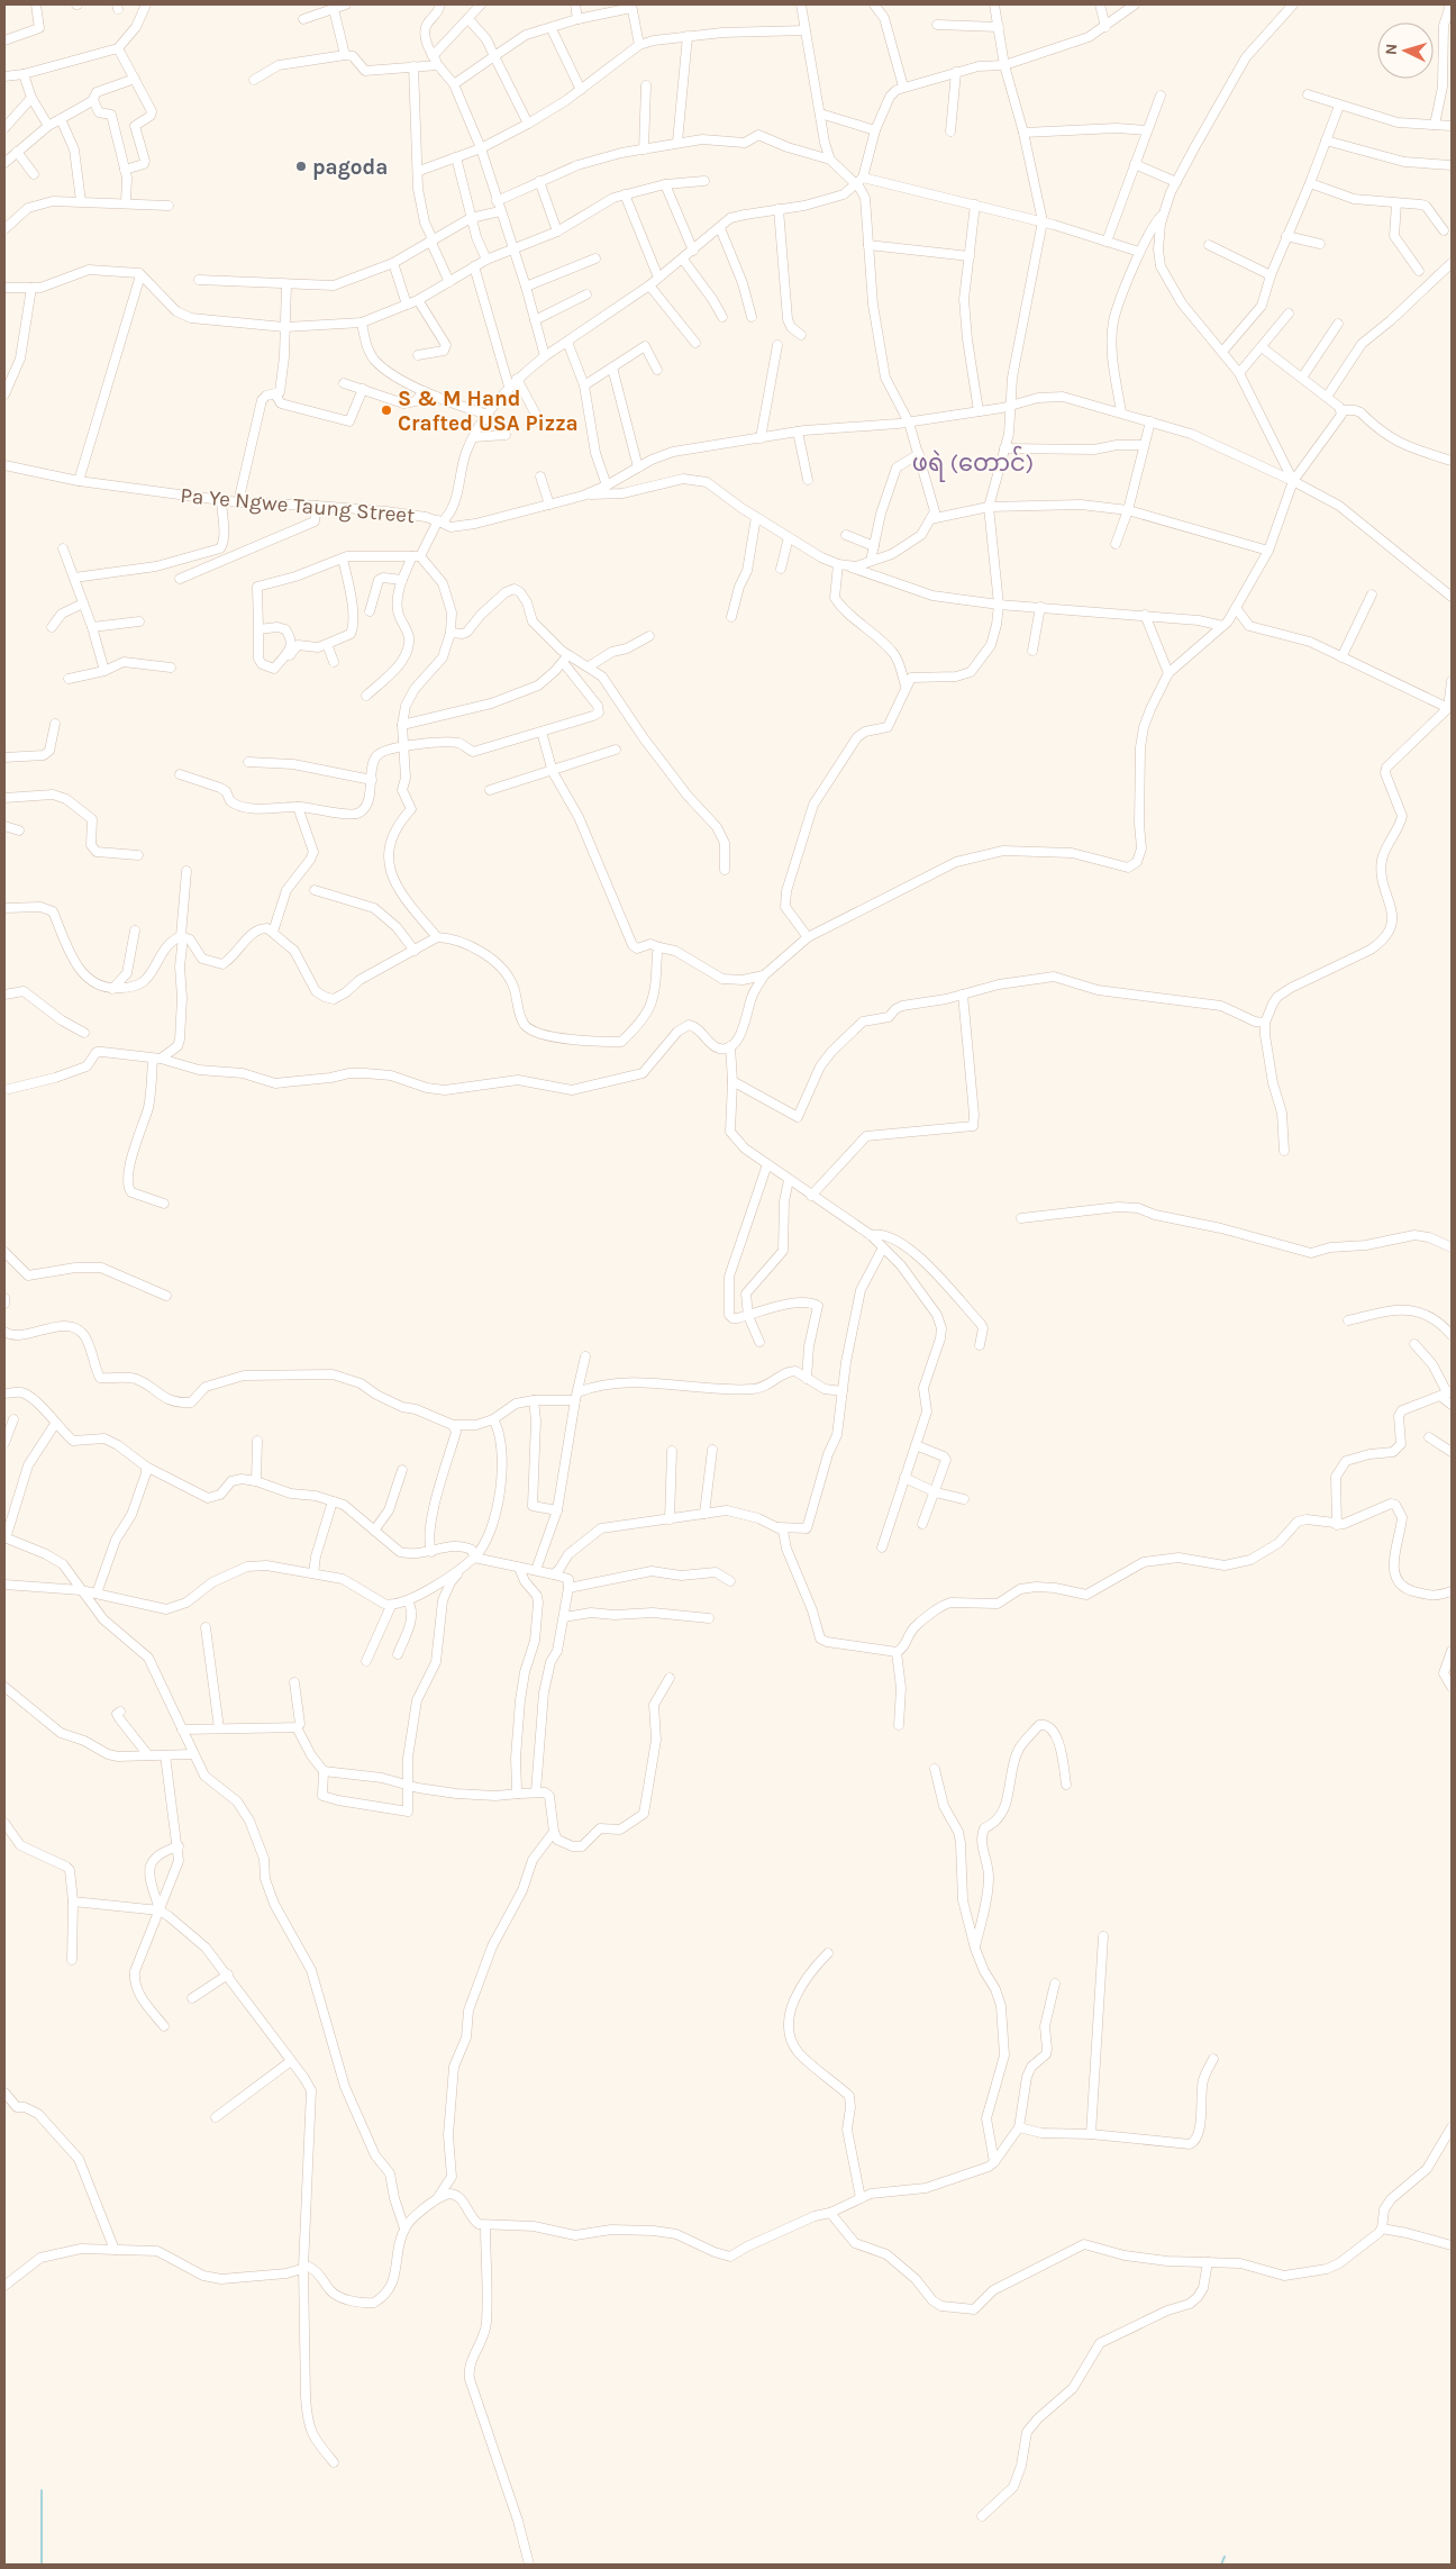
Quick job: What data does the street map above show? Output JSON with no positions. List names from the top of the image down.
{
  "streets": {
    "street": ["Pa Ye Ngwe Taung Street"]
  },
  "districts": ["ဖရဲ (တောင်)"],
  "places": ["pagoda", "S & M Hand Crafted USA Pizza"],
  "north": "left"
}
